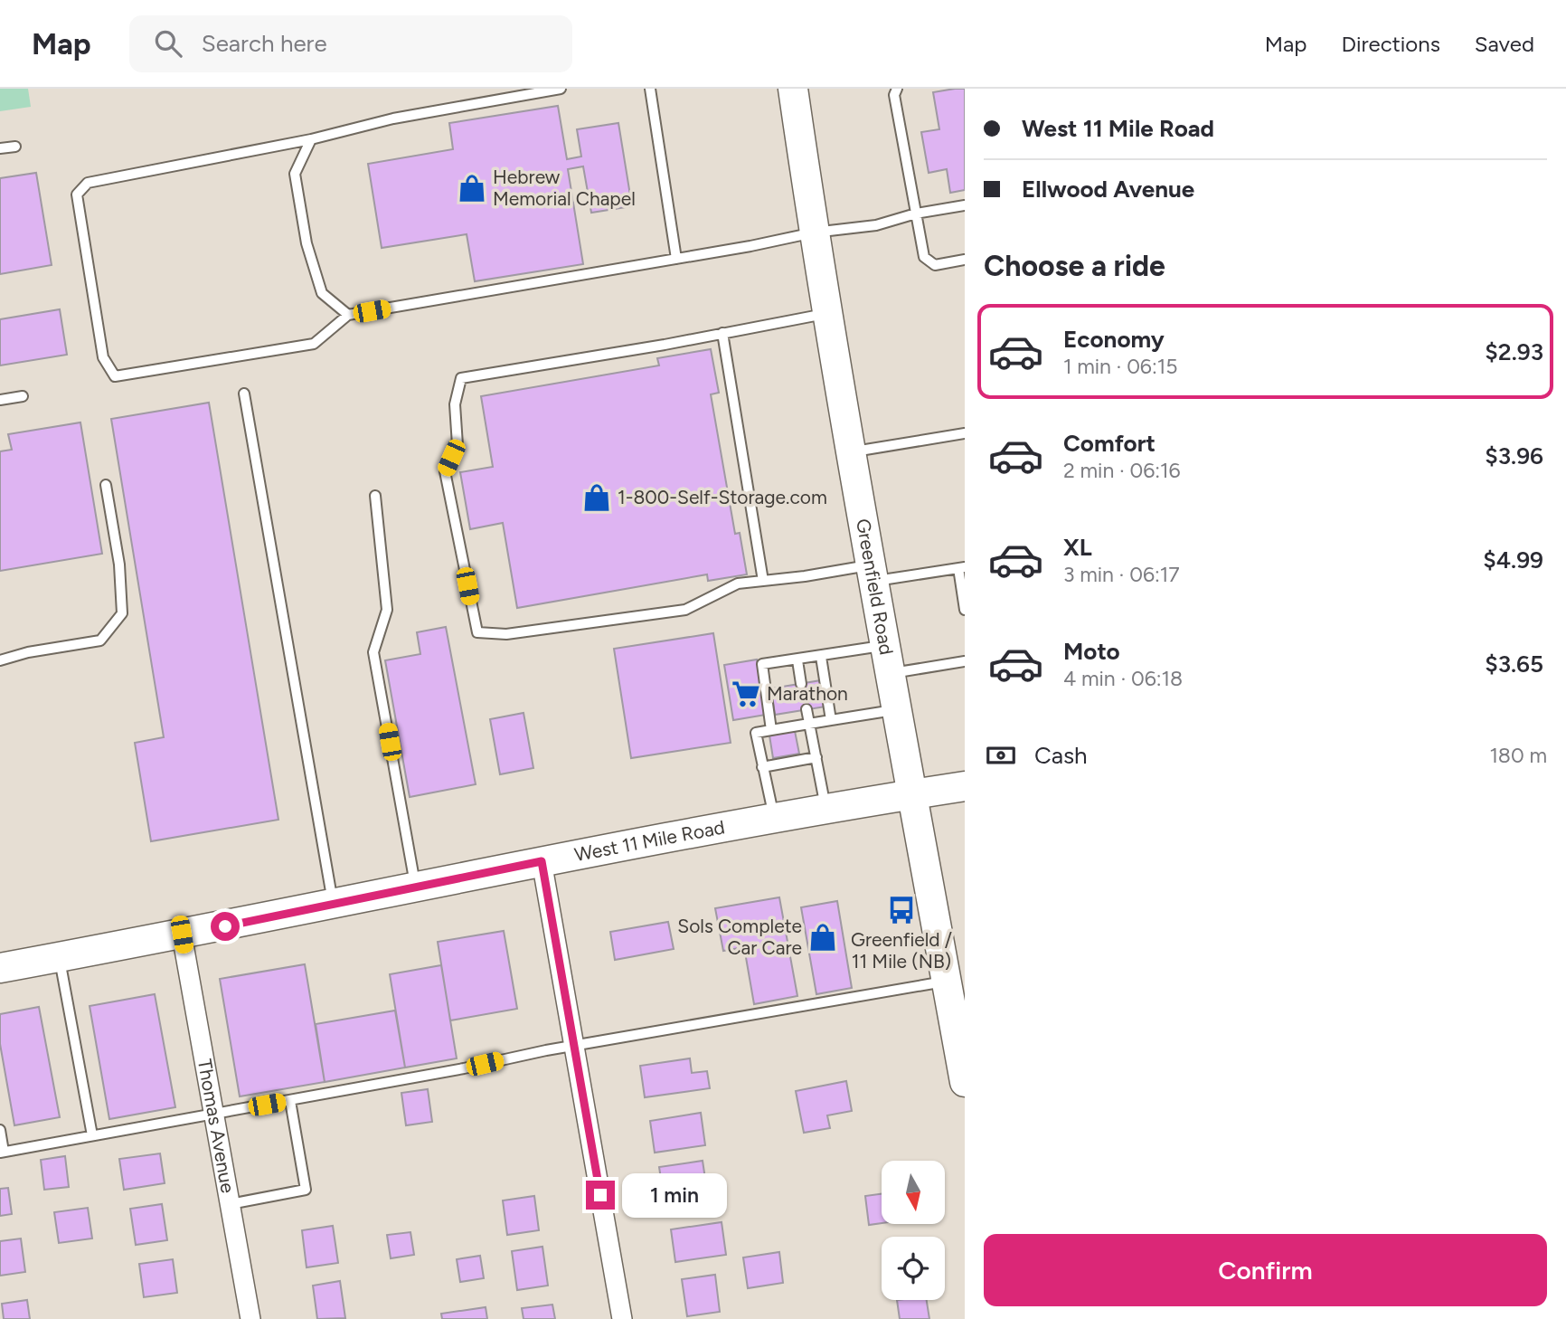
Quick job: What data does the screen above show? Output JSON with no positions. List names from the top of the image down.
{
  "streets": {
    "main road": ["Greenfield Road", "West 11 Mile Road"],
    "street": ["Thomas Avenue"]
  },
  "crossings": [
    ["Greenfield Road", "West 11 Mile Road"],
    ["West 11 Mile Road", "Thomas Avenue"]
  ],
  "places": {
    "shop": ["Hebrew Memorial Chapel", "1-800-Self-Storage.com", "Sols Complete Car Care"],
    "supermarket": ["Marathon"],
    "bus stop": ["Greenfield / 11 Mile (NB)"]
  },
  "north": "bottom",
  "page": {
    "header": "Map",
    "search": "Search here",
    "nav": ["Map", "Directions", "Saved"],
    "banner": ["West 11 Mile Road", "Ellwood Avenue"],
    "heading": "Choose a ride",
    "list": [
      {
        "name": "Economy",
        "note": "1 min · 06:15",
        "value": "$2.93"
      },
      {
        "name": "Comfort",
        "note": "2 min · 06:16",
        "value": "$3.96"
      },
      {
        "name": "XL",
        "note": "3 min · 06:17",
        "value": "$4.99"
      },
      {
        "name": "Moto",
        "note": "4 min · 06:18",
        "value": "$3.65"
      }
    ],
    "pay": ["Cash", "180 m"],
    "bubble": "1 min",
    "buttons": "Confirm"
  }
}
